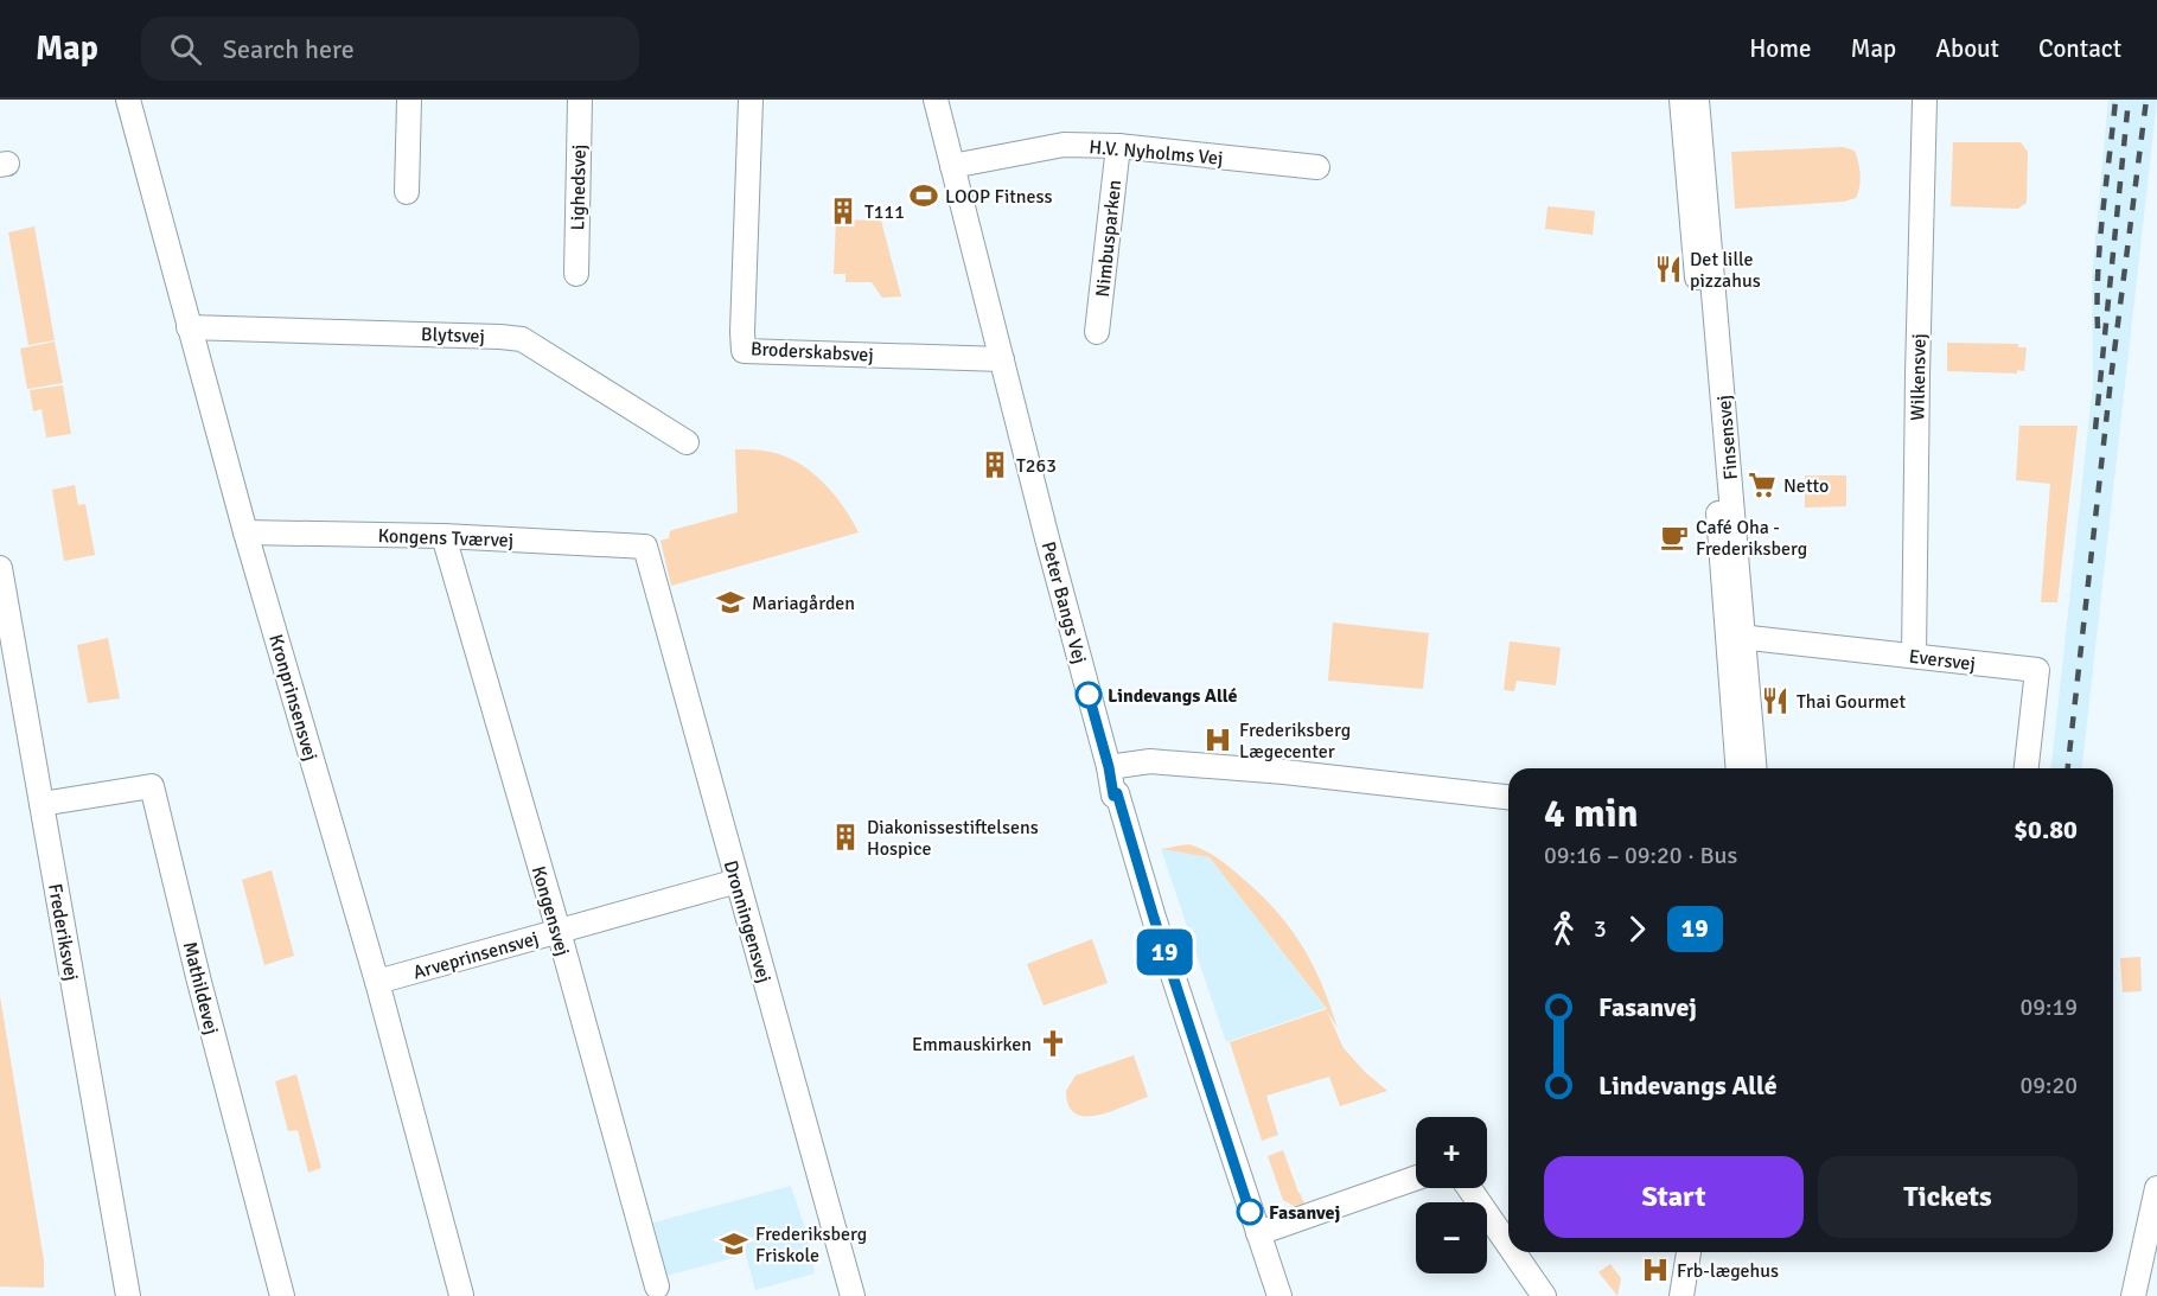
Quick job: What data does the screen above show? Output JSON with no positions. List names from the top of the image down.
{
  "streets": {
    "street": [
      "H.V. Nyholms Vej",
      "Lighedsvej",
      "Nimbusparken",
      "Blytsvej",
      "Broderskabsvej",
      "Wilkensvej",
      "Finsensvej",
      "Kongens Tværvej",
      "Peter Bangs Vej",
      "Eversvej",
      "Kronprinsensvej",
      "Kongensvej",
      "Dronningensvej",
      "Frederiksvej",
      "Arveprinsensvej",
      "Mathildevej"
    ]
  },
  "crossings": [
    ["H.V. Nyholms Vej", "Nimbusparken"],
    ["H.V. Nyholms Vej", "Peter Bangs Vej"],
    ["Blytsvej", "Kronprinsensvej"],
    ["Broderskabsvej", "Peter Bangs Vej"],
    ["Wilkensvej", "Eversvej"],
    ["Finsensvej", "Eversvej"],
    ["Kongens Tværvej", "Kronprinsensvej"],
    ["Kongens Tværvej", "Kongensvej"],
    ["Kongens Tværvej", "Dronningensvej"],
    ["Kronprinsensvej", "Arveprinsensvej"],
    ["Kongensvej", "Arveprinsensvej"],
    ["Dronningensvej", "Arveprinsensvej"],
    ["Frederiksvej", "Mathildevej"]
  ],
  "places": {
    "sports": ["LOOP Fitness"],
    "building": ["T111", "T263", "Diakonissestiftelsens Hospice"],
    "restaurant": ["Det lille pizzahus", "Thai Gourmet"],
    "supermarket": ["Netto"],
    "cafe": ["Café Oha - Frederiksberg"],
    "school or university": ["Mariagården", "Frederiksberg Friskole"],
    "other": ["Lindevangs Allé", "Fasanvej"],
    "hospital": ["Frederiksberg Lægecenter", "Frb-lægehus"],
    "church": ["Emmauskirken"]
  },
  "lines": ["bus line 19"],
  "page": {
    "header": "Map",
    "search": "Search here",
    "nav": [
      "Home",
      "Map",
      "About",
      "Contact"
    ],
    "on_map": "19",
    "heading": ["4 min", "09:16 – 09:20 · Bus", "$0.80"],
    "legs": ["3", "19"],
    "list": [
      {
        "name": "Fasanvej",
        "value": "09:19"
      },
      {
        "name": "Lindevangs Allé",
        "value": "09:20"
      }
    ],
    "map_buttons": ["+", "−"],
    "buttons": ["Start", "Tickets"]
  }
}
